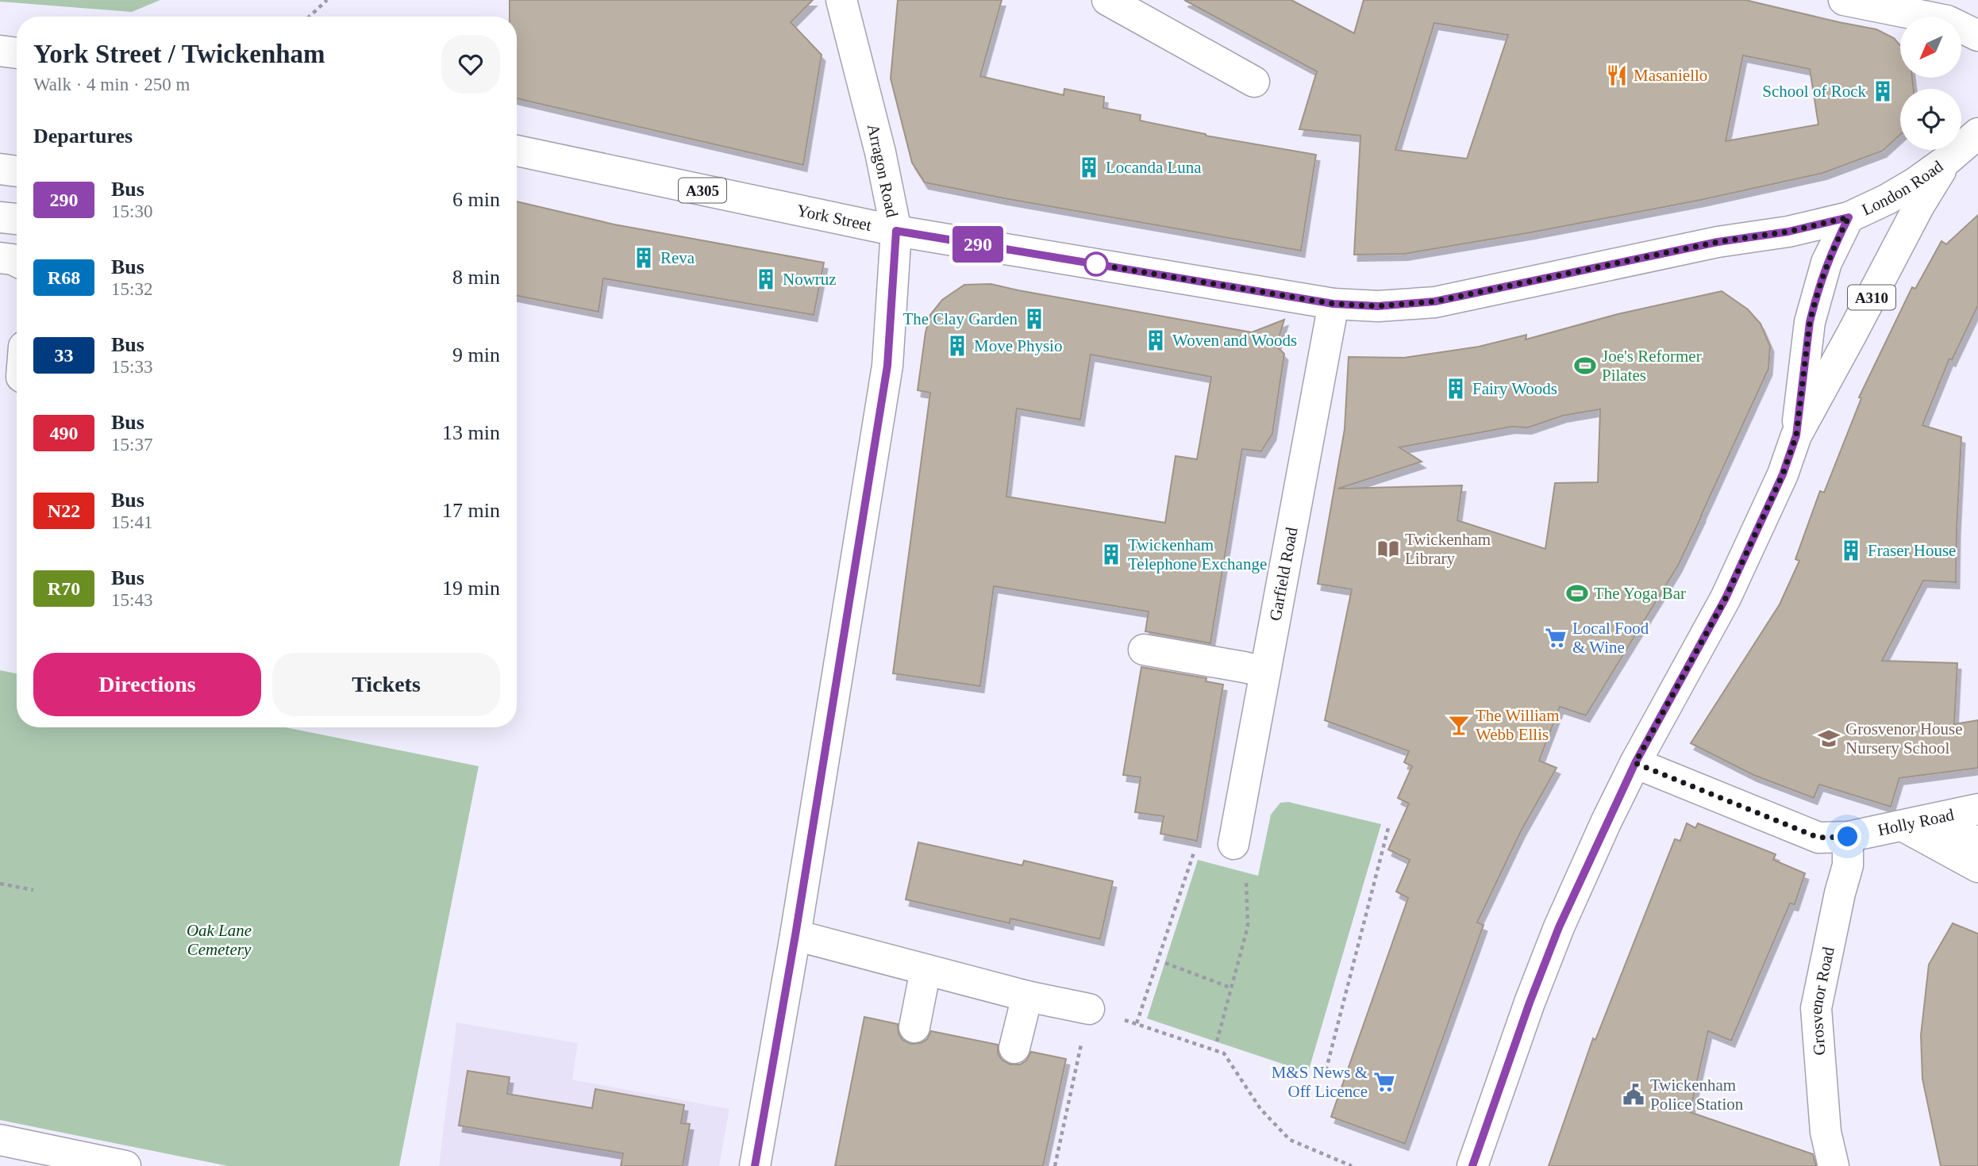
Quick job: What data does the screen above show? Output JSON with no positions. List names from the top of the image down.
{
  "streets": {
    "main road": [
      "Arragon Road",
      "London Road",
      "A305",
      "York Street",
      "A310",
      "Garfield Road",
      "Holly Road",
      "Grosvenor Road"
    ]
  },
  "crossings": [
    ["Arragon Road", "York Street"],
    ["London Road", "York Street"],
    ["London Road", "Holly Road"],
    ["York Street", "Garfield Road"],
    ["Holly Road", "Grosvenor Road"]
  ],
  "parks": ["Oak Lane Cemetery"],
  "places": {
    "restaurant": ["Masaniello"],
    "building": [
      "School of Rock",
      "Locanda Luna",
      "Reva",
      "Nowruz",
      "The Clay Garden",
      "Woven and Woods",
      "Move Physio",
      "Fairy Woods",
      "Fraser House",
      "Twickenham Telephone Exchange"
    ],
    "sports": ["Joe's Reformer Pilates", "The Yoga Bar"],
    "library": ["Twickenham Library"],
    "supermarket": ["Local Food & Wine", "M&S News & Off Licence"],
    "bar": ["The William Webb Ellis"],
    "school or university": ["Grosvenor House Nursery School"],
    "public building": ["Twickenham Police Station"]
  },
  "lines": ["bus line 290"],
  "north": "bottom left",
  "page": {
    "on_map": "290",
    "heading": [
      ["York Street / Twickenham", "Walk · 4 min · 250 m"],
      "Departures"
    ],
    "list": [
      {
        "mark": "290",
        "name": "Bus",
        "note": "15:30",
        "value": "6 min"
      },
      {
        "mark": "R68",
        "name": "Bus",
        "note": "15:32",
        "value": "8 min"
      },
      {
        "mark": "33",
        "name": "Bus",
        "note": "15:33",
        "value": "9 min"
      },
      {
        "mark": "490",
        "name": "Bus",
        "note": "15:37",
        "value": "13 min"
      },
      {
        "mark": "N22",
        "name": "Bus",
        "note": "15:41",
        "value": "17 min"
      },
      {
        "mark": "R70",
        "name": "Bus",
        "note": "15:43",
        "value": "19 min"
      }
    ],
    "buttons": ["Directions", "Tickets"]
  }
}
